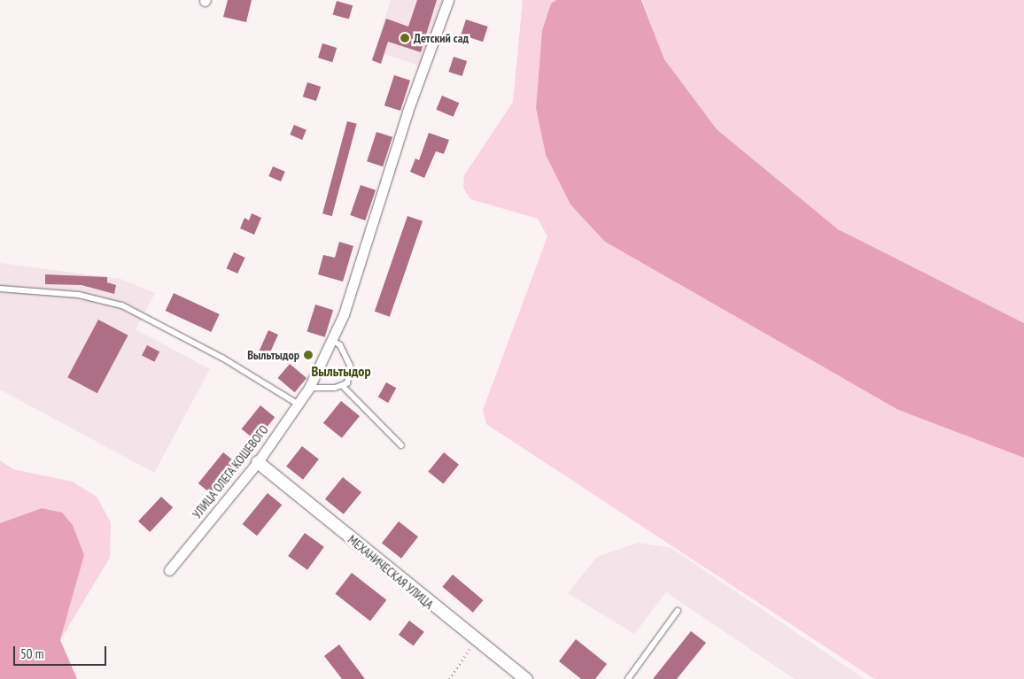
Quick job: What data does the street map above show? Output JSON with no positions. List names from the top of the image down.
{
  "streets": {
    "street": ["УЛИЦА ОЛЕГА КОШЕВОГО", "МЕХАНИЧЕСКАЯ УЛИЦА"]
  },
  "crossings": [
    ["УЛИЦА ОЛЕГА КОШЕВОГО", "МЕХАНИЧЕСКАЯ УЛИЦА"]
  ],
  "districts": ["Выльтыдор"],
  "places": ["Детский сад", "Выльтыдор"],
  "scale_bar": "50 m"
}
